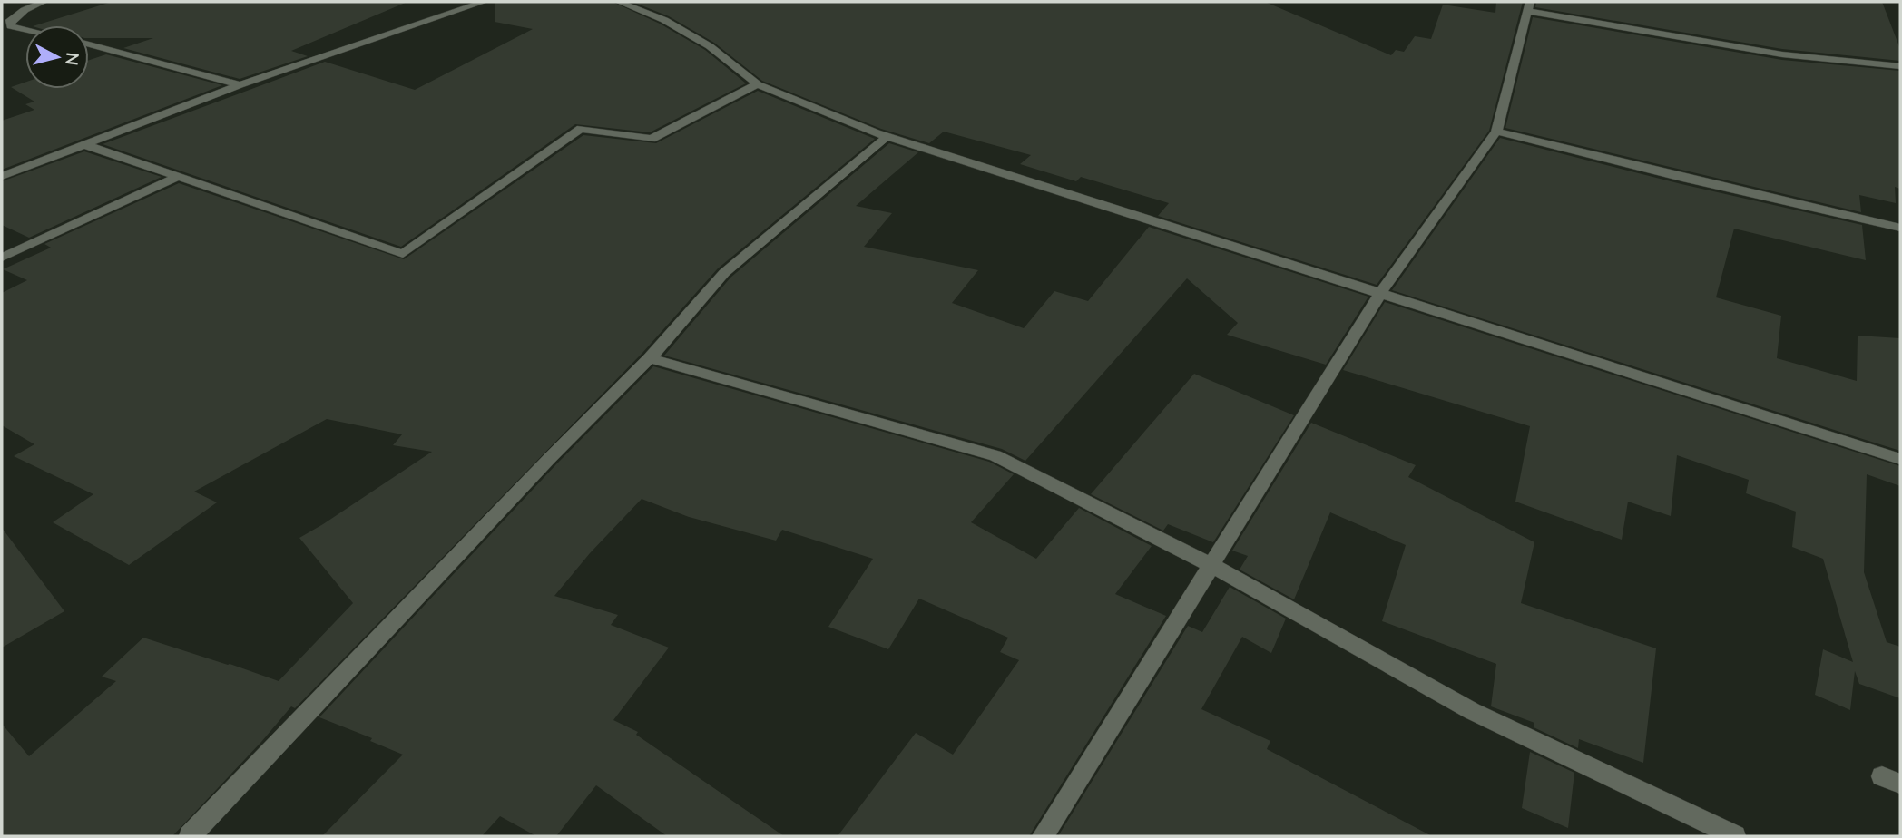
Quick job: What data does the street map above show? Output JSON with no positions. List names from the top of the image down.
{
  "north": "right"
}
